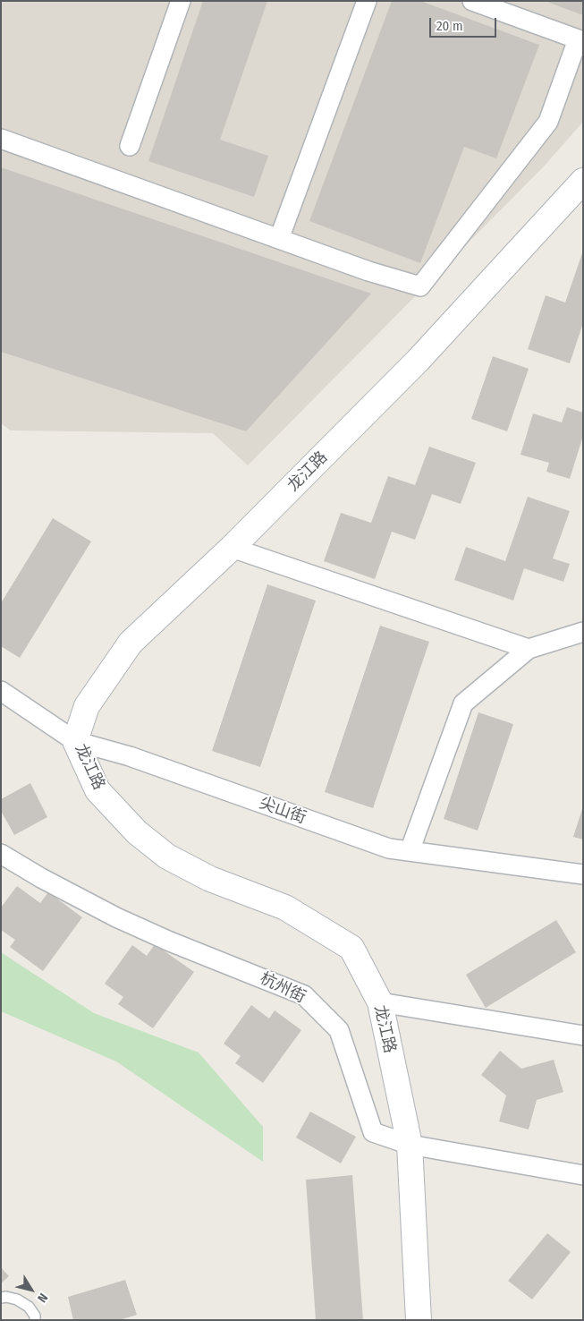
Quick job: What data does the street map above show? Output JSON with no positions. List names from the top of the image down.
{
  "streets": {
    "street": ["龙江路", "尖山街", "杭州街"]
  },
  "crossings": [
    ["龙江路", "尖山街"],
    ["龙江路", "杭州街"]
  ],
  "scale_bar": "20 m",
  "north": "bottom right"
}
